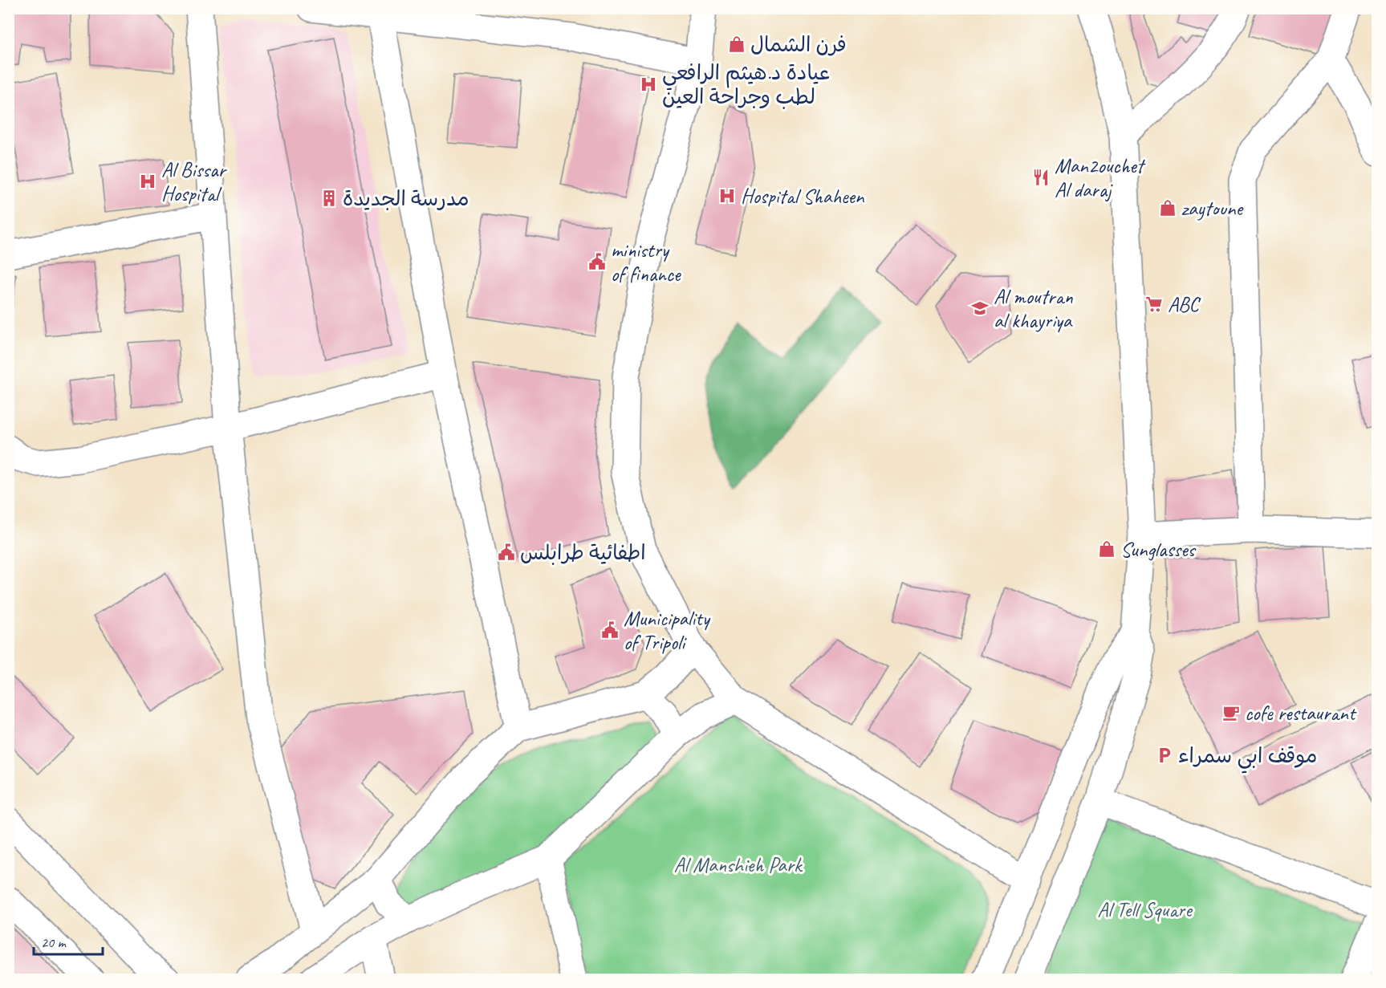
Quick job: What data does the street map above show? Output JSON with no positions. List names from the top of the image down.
{
  "parks": ["Al Manshieh Park", "Al Tell Square"],
  "places": {
    "shop": ["فرن الشمال", "zaytoune", "Sunglasses"],
    "hospital": ["عيادة د.هيثم الرافعي لطب وجراحة العين", "Al Bissar Hospital", "Hospital Shaheen"],
    "restaurant": ["Man2ouchet Al daraj"],
    "building": ["مدرسة الجديدة"],
    "public building": ["ministry of finance", "اطفائية طرابلس", "Municipality of Tripoli"],
    "supermarket": ["ABC"],
    "school or university": ["Al moutran al khayriya"],
    "cafe": ["cofe restaurant"],
    "parking": ["موقف ابي سمراء"]
  },
  "scale_bar": "20 m"
}
